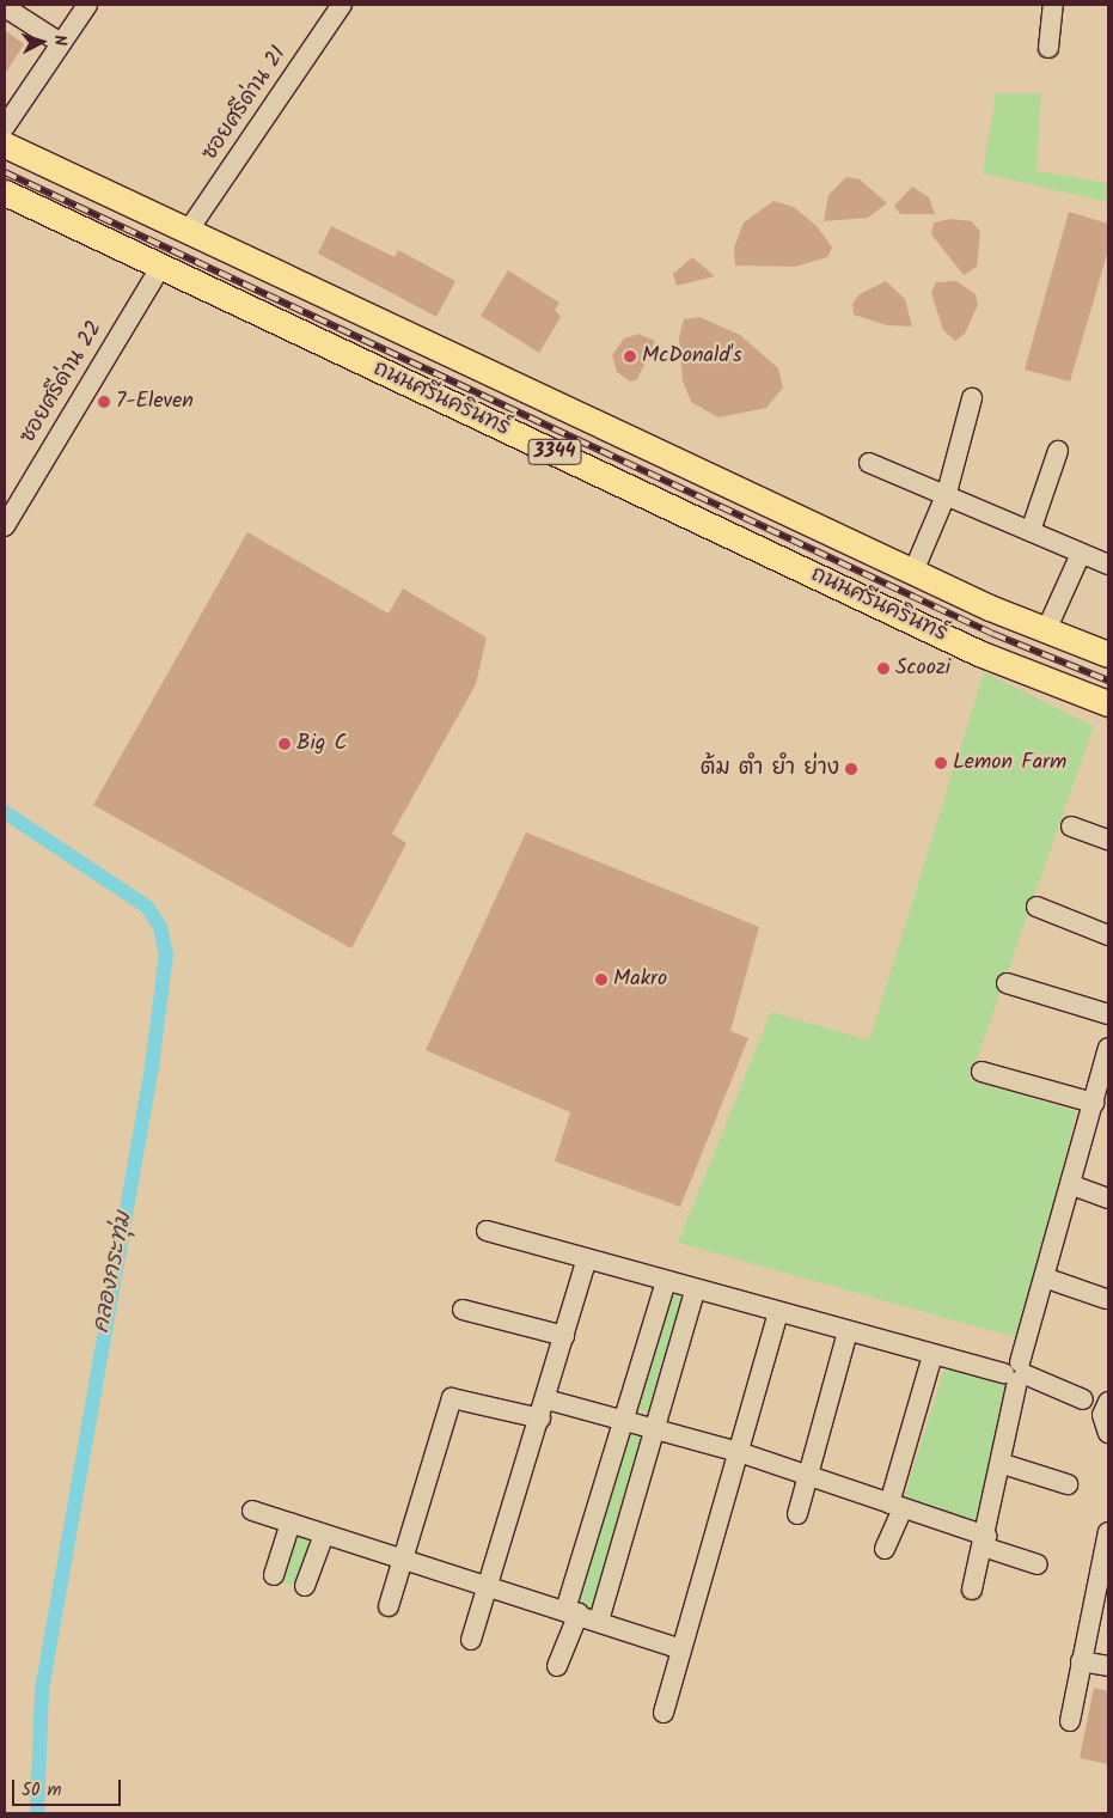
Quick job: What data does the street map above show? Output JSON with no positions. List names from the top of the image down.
{
  "streets": {
    "main road": ["ถนนศรีนครินทร์", "3344"],
    "street": ["ซอยศรีด่าน 21", "ซอยศรีด่าน 22"]
  },
  "crossings": [
    ["ซอยศรีด่าน 21", "ถนนศรีนครินทร์"],
    ["ซอยศรีด่าน 22", "ถนนศรีนครินทร์"]
  ],
  "water": ["คลองกระทุ่ม"],
  "places": [
    "McDonald's",
    "7-Eleven",
    "Scoozi",
    "Big C",
    "Lemon Farm",
    "ต้ม ตำ ยำ ย่าง",
    "Makro"
  ],
  "scale_bar": "50 m",
  "north": "right"
}
